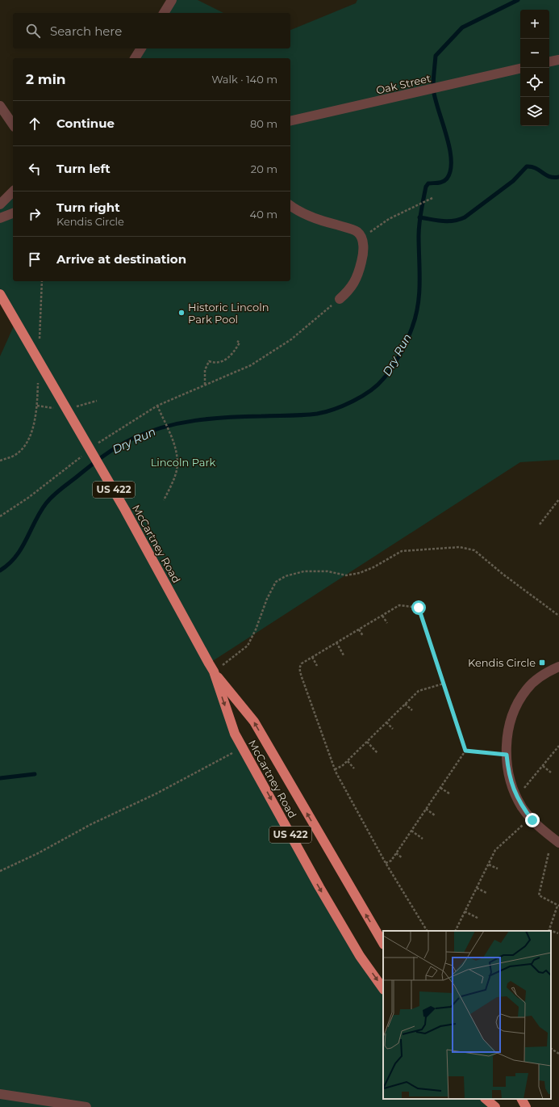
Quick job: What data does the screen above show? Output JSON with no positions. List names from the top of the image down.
{
  "streets": {
    "highway": ["US 422", "McCartney Road"],
    "street": ["Oak Street"]
  },
  "water": ["Dry Run"],
  "parks": ["Lincoln Park"],
  "places": {
    "other": ["Historic Lincoln Park Pool"],
    "transit": ["Kendis Circle"]
  },
  "page": {
    "map_buttons": ["+", "−"],
    "search": "Search here",
    "heading": ["2 min", "Walk · 140 m"],
    "list": [
      ["Continue", "80 m"],
      ["Turn left", "20 m"],
      ["Turn right", "Kendis Circle", "40 m"],
      "Arrive at destination"
    ]
  }
}
